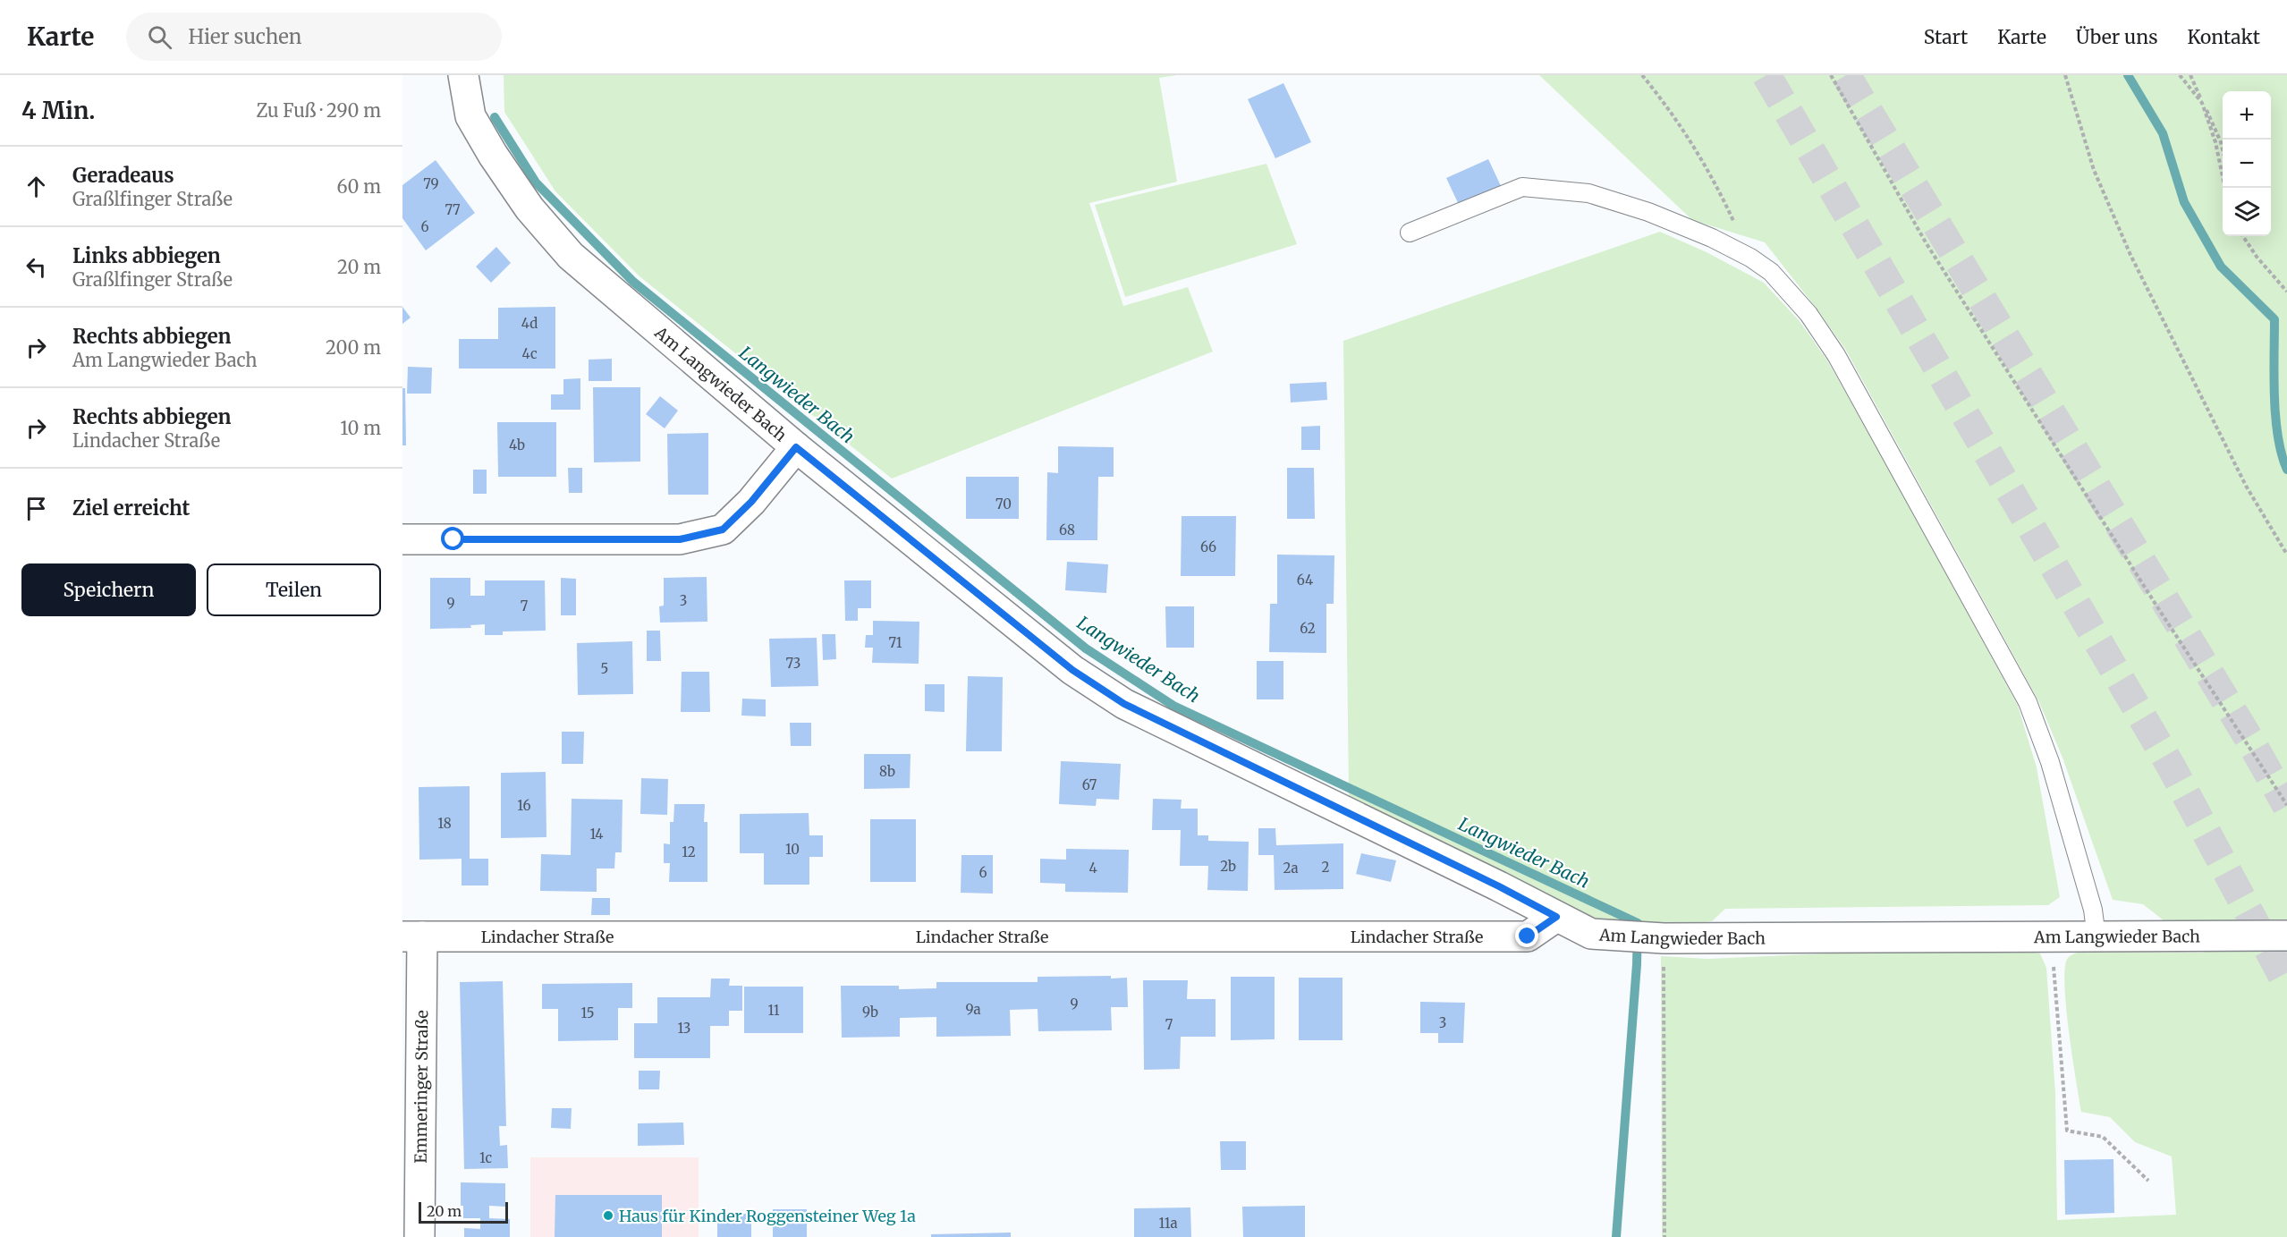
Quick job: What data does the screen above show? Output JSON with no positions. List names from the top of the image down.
{
  "streets": {
    "street": ["Am Langwieder Bach", "Lindacher Straße", "Emmeringer Straße"]
  },
  "crossings": [
    ["Am Langwieder Bach", "Lindacher Straße"],
    ["Lindacher Straße", "Emmeringer Straße"]
  ],
  "water": ["Langwieder Bach"],
  "places": ["Haus für Kinder Roggensteiner Weg 1a"],
  "house_numbers": [
    "79",
    "77",
    "6",
    "4d",
    "4c",
    "4b",
    "70",
    "68",
    "66",
    "64",
    "3",
    "9",
    "7",
    "62",
    "71",
    "73",
    "5",
    "8b",
    "67",
    "16",
    "18",
    "14",
    "10",
    "12",
    "2b",
    "2",
    "4",
    "2a",
    "6",
    "9",
    "9a",
    "11",
    "9b",
    "15",
    "3",
    "7",
    "13",
    "1c",
    "11a"
  ],
  "scale_bar": "20 m",
  "page": {
    "header": "Karte",
    "search": "Hier suchen",
    "nav": [
      "Start",
      "Karte",
      "Über uns",
      "Kontakt"
    ],
    "heading": ["4 Min.", "Zu Fuß · 290 m"],
    "map_buttons": ["+", "−"],
    "list": [
      ["Geradeaus", "Graßlfinger Straße", "60 m"],
      ["Links abbiegen", "Graßlfinger Straße", "20 m"],
      ["Rechts abbiegen", "Am Langwieder Bach", "200 m"],
      ["Rechts abbiegen", "Lindacher Straße", "10 m"],
      "Ziel erreicht"
    ],
    "buttons": ["Speichern", "Teilen"],
    "scale": "20 m"
  }
}
